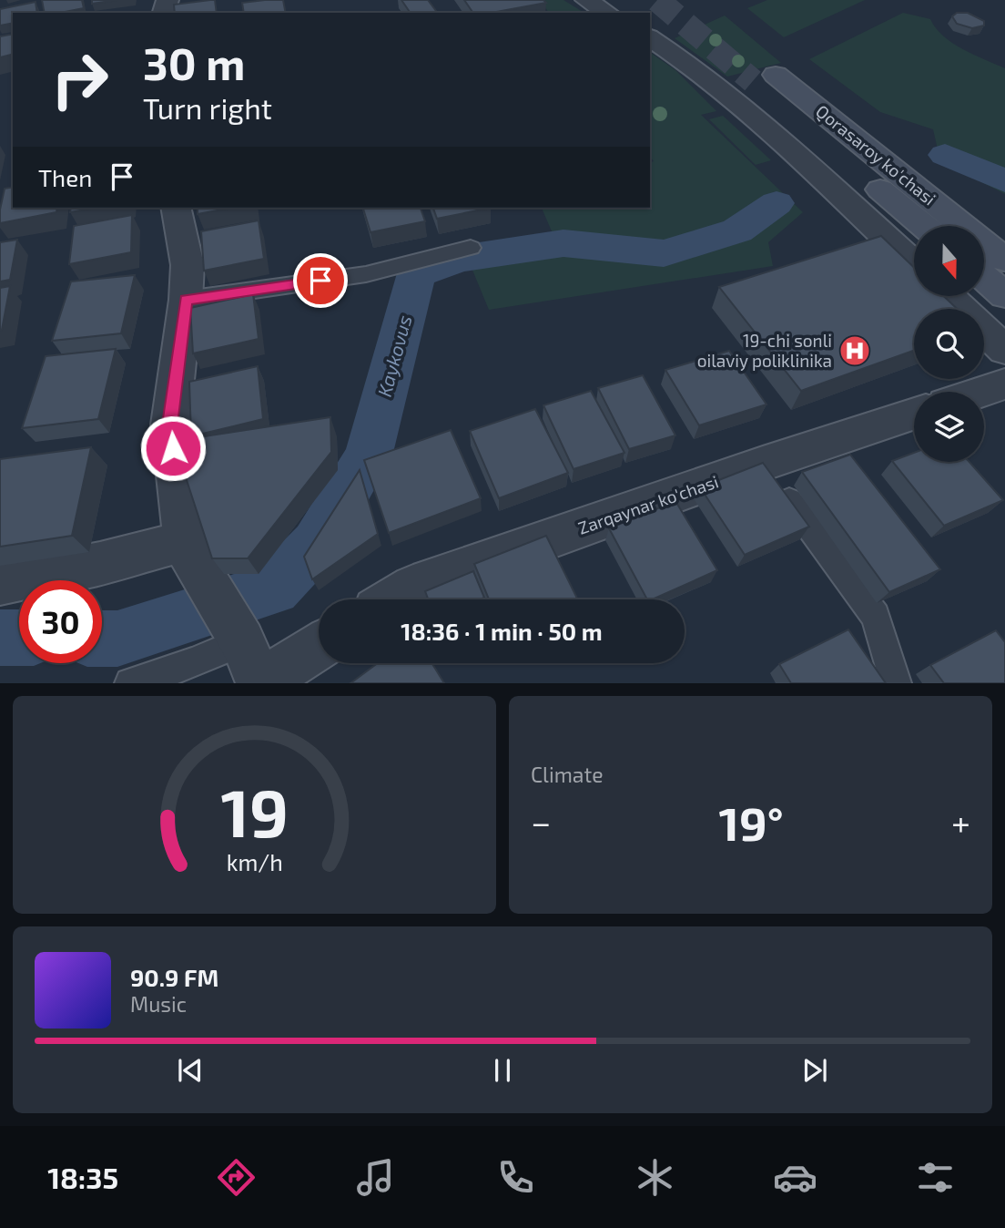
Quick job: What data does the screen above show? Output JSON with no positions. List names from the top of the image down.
{
  "streets": {
    "main road": ["Qorasaroy ko'chasi"],
    "street": ["Zarqaynar ko'chasi"]
  },
  "water": ["Kaykovus"],
  "places": {
    "hospital": ["19-chi sonli oilaviy poliklinika"]
  },
  "north": "bottom",
  "page": {
    "turn": ["30 m", "Turn right"],
    "then": "Then",
    "limit": "30",
    "trip": "18:36 · 1 min · 50 m",
    "tile": "Climate",
    "heat": ["−", "19°", "+"],
    "song": ["90.9 FM", "Music"],
    "tabs": "18:35",
    "gauge": ["19", "km/h"]
  }
}
